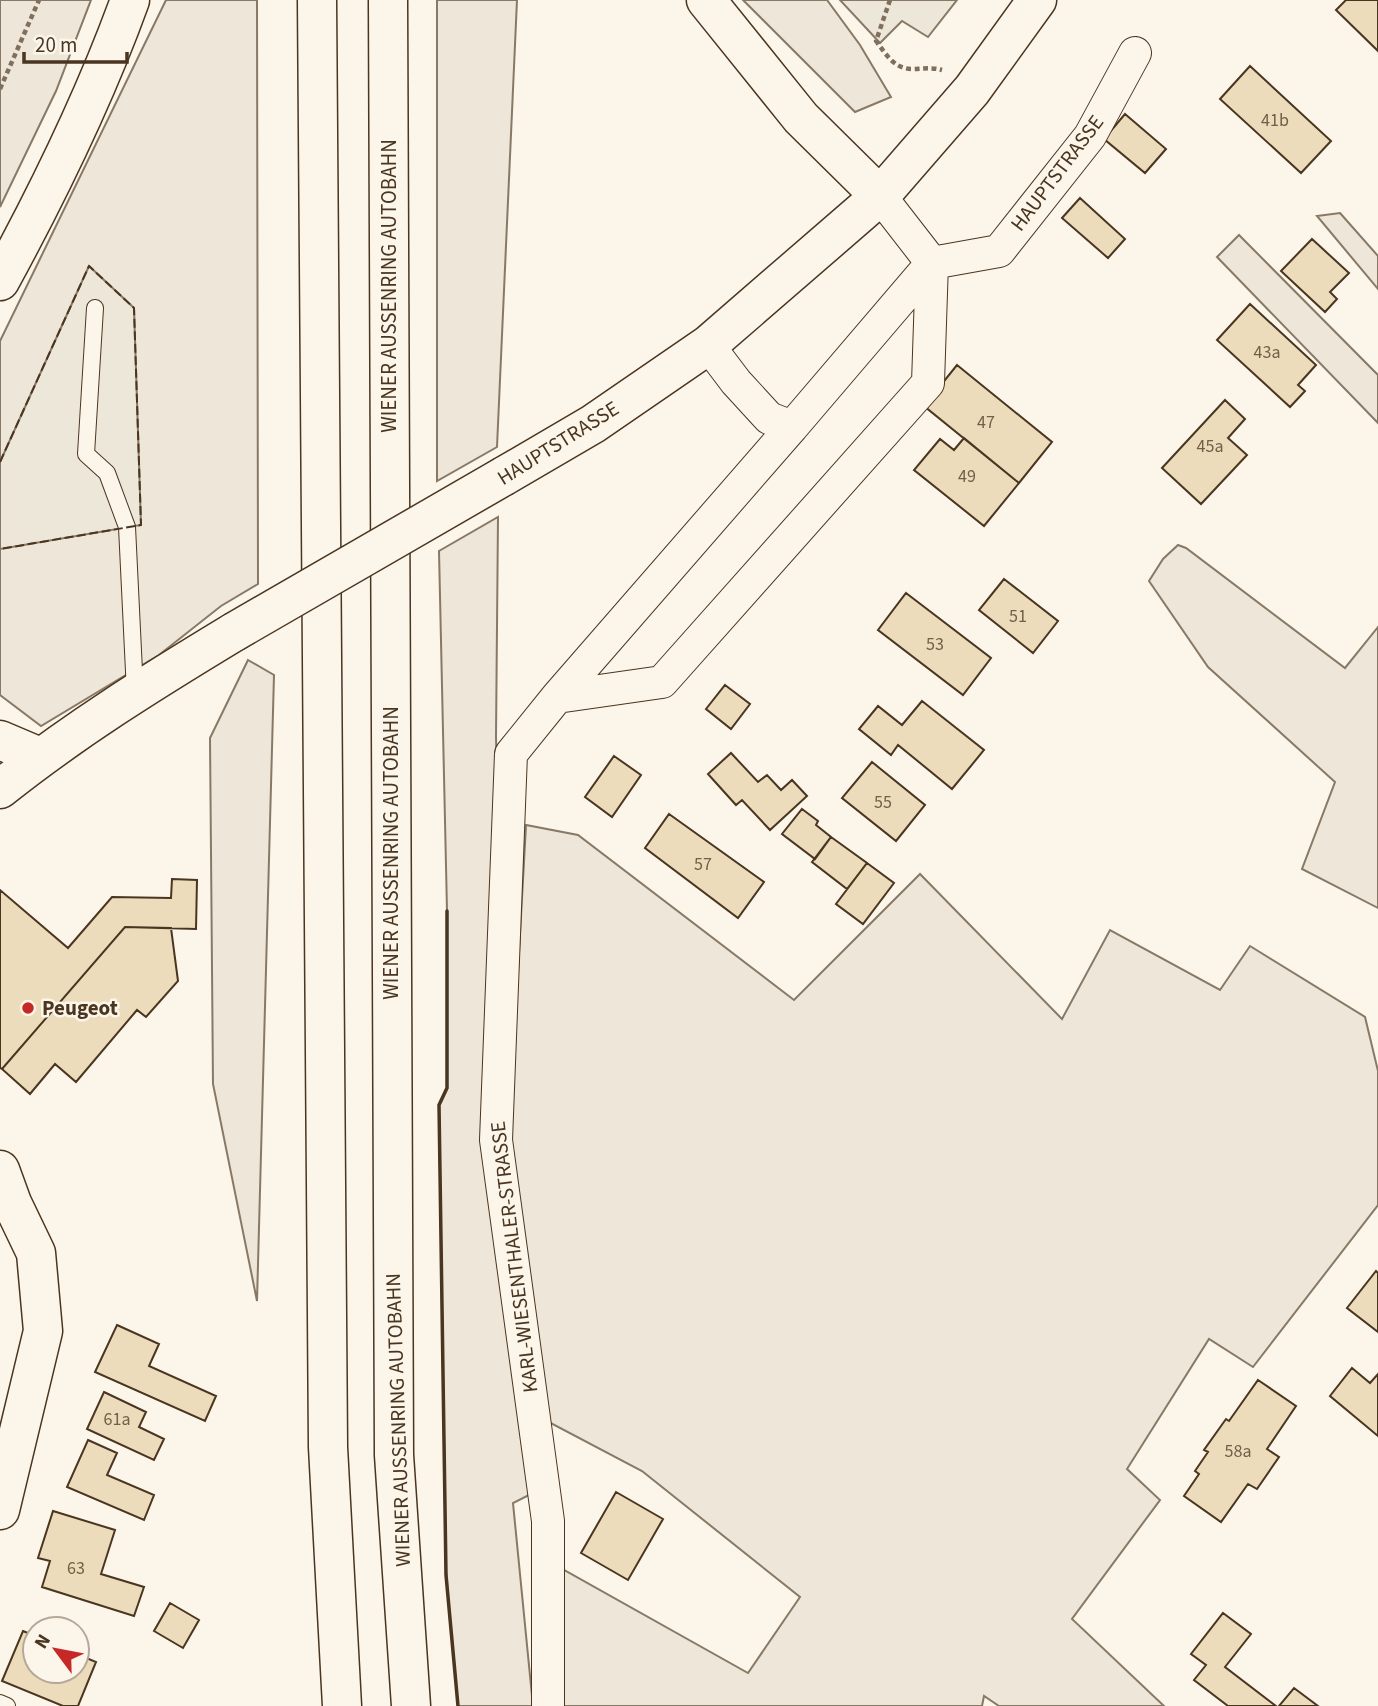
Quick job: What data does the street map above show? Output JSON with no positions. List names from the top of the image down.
{
  "streets": {
    "main road": ["HAUPTSTRASSE", "WIENER AUSSENRING AUTOBAHN"],
    "street": ["KARL-WIESENTHALER-STRASSE"]
  },
  "places": ["Peugeot"],
  "house_numbers": [
    "41b",
    "43a",
    "47",
    "45a",
    "49",
    "51",
    "53",
    "55",
    "57",
    "61a",
    "58a",
    "63"
  ],
  "scale_bar": "20 m",
  "north": "top left"
}
